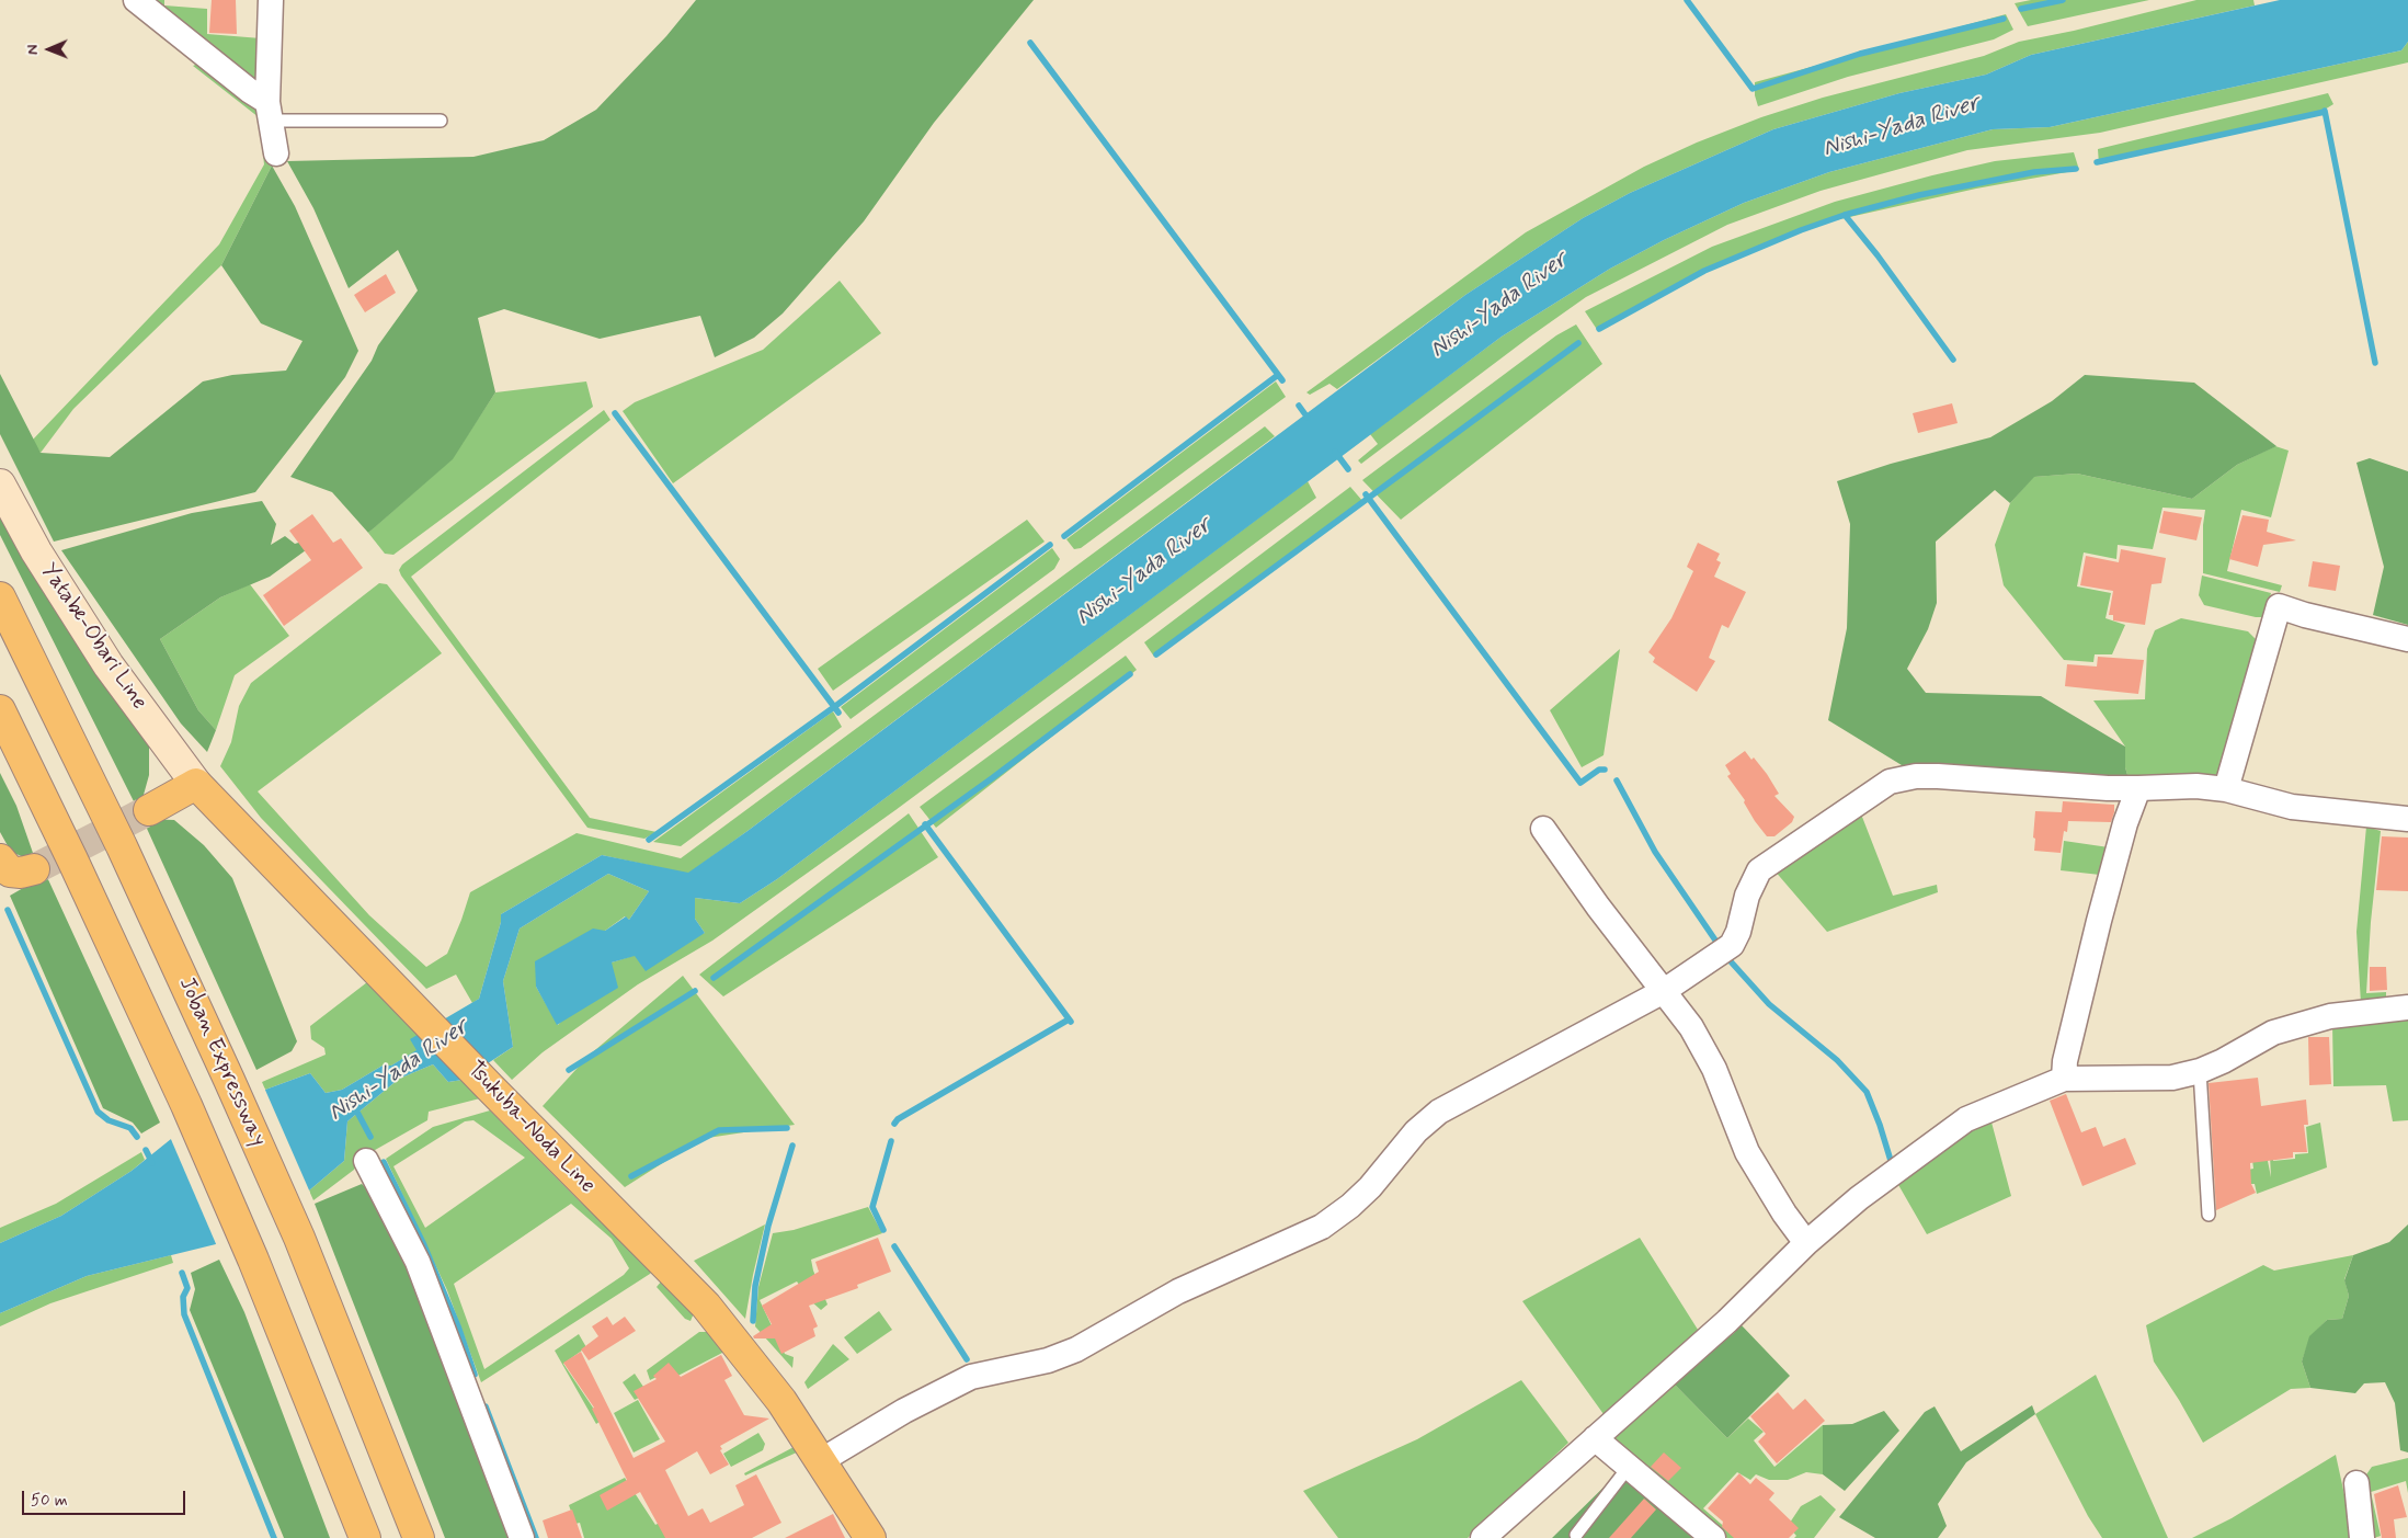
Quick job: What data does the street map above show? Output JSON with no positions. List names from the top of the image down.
{
  "streets": {
    "main road": ["Yatabe-Obari Line", "Joban Expressway", "Tsukuba-Noda Line"]
  },
  "crossings": [
    ["Yatabe-Obari Line", "Tsukuba-Noda Line"]
  ],
  "water": ["Nishi-Yada River"],
  "scale_bar": "50 m",
  "north": "left"
}
